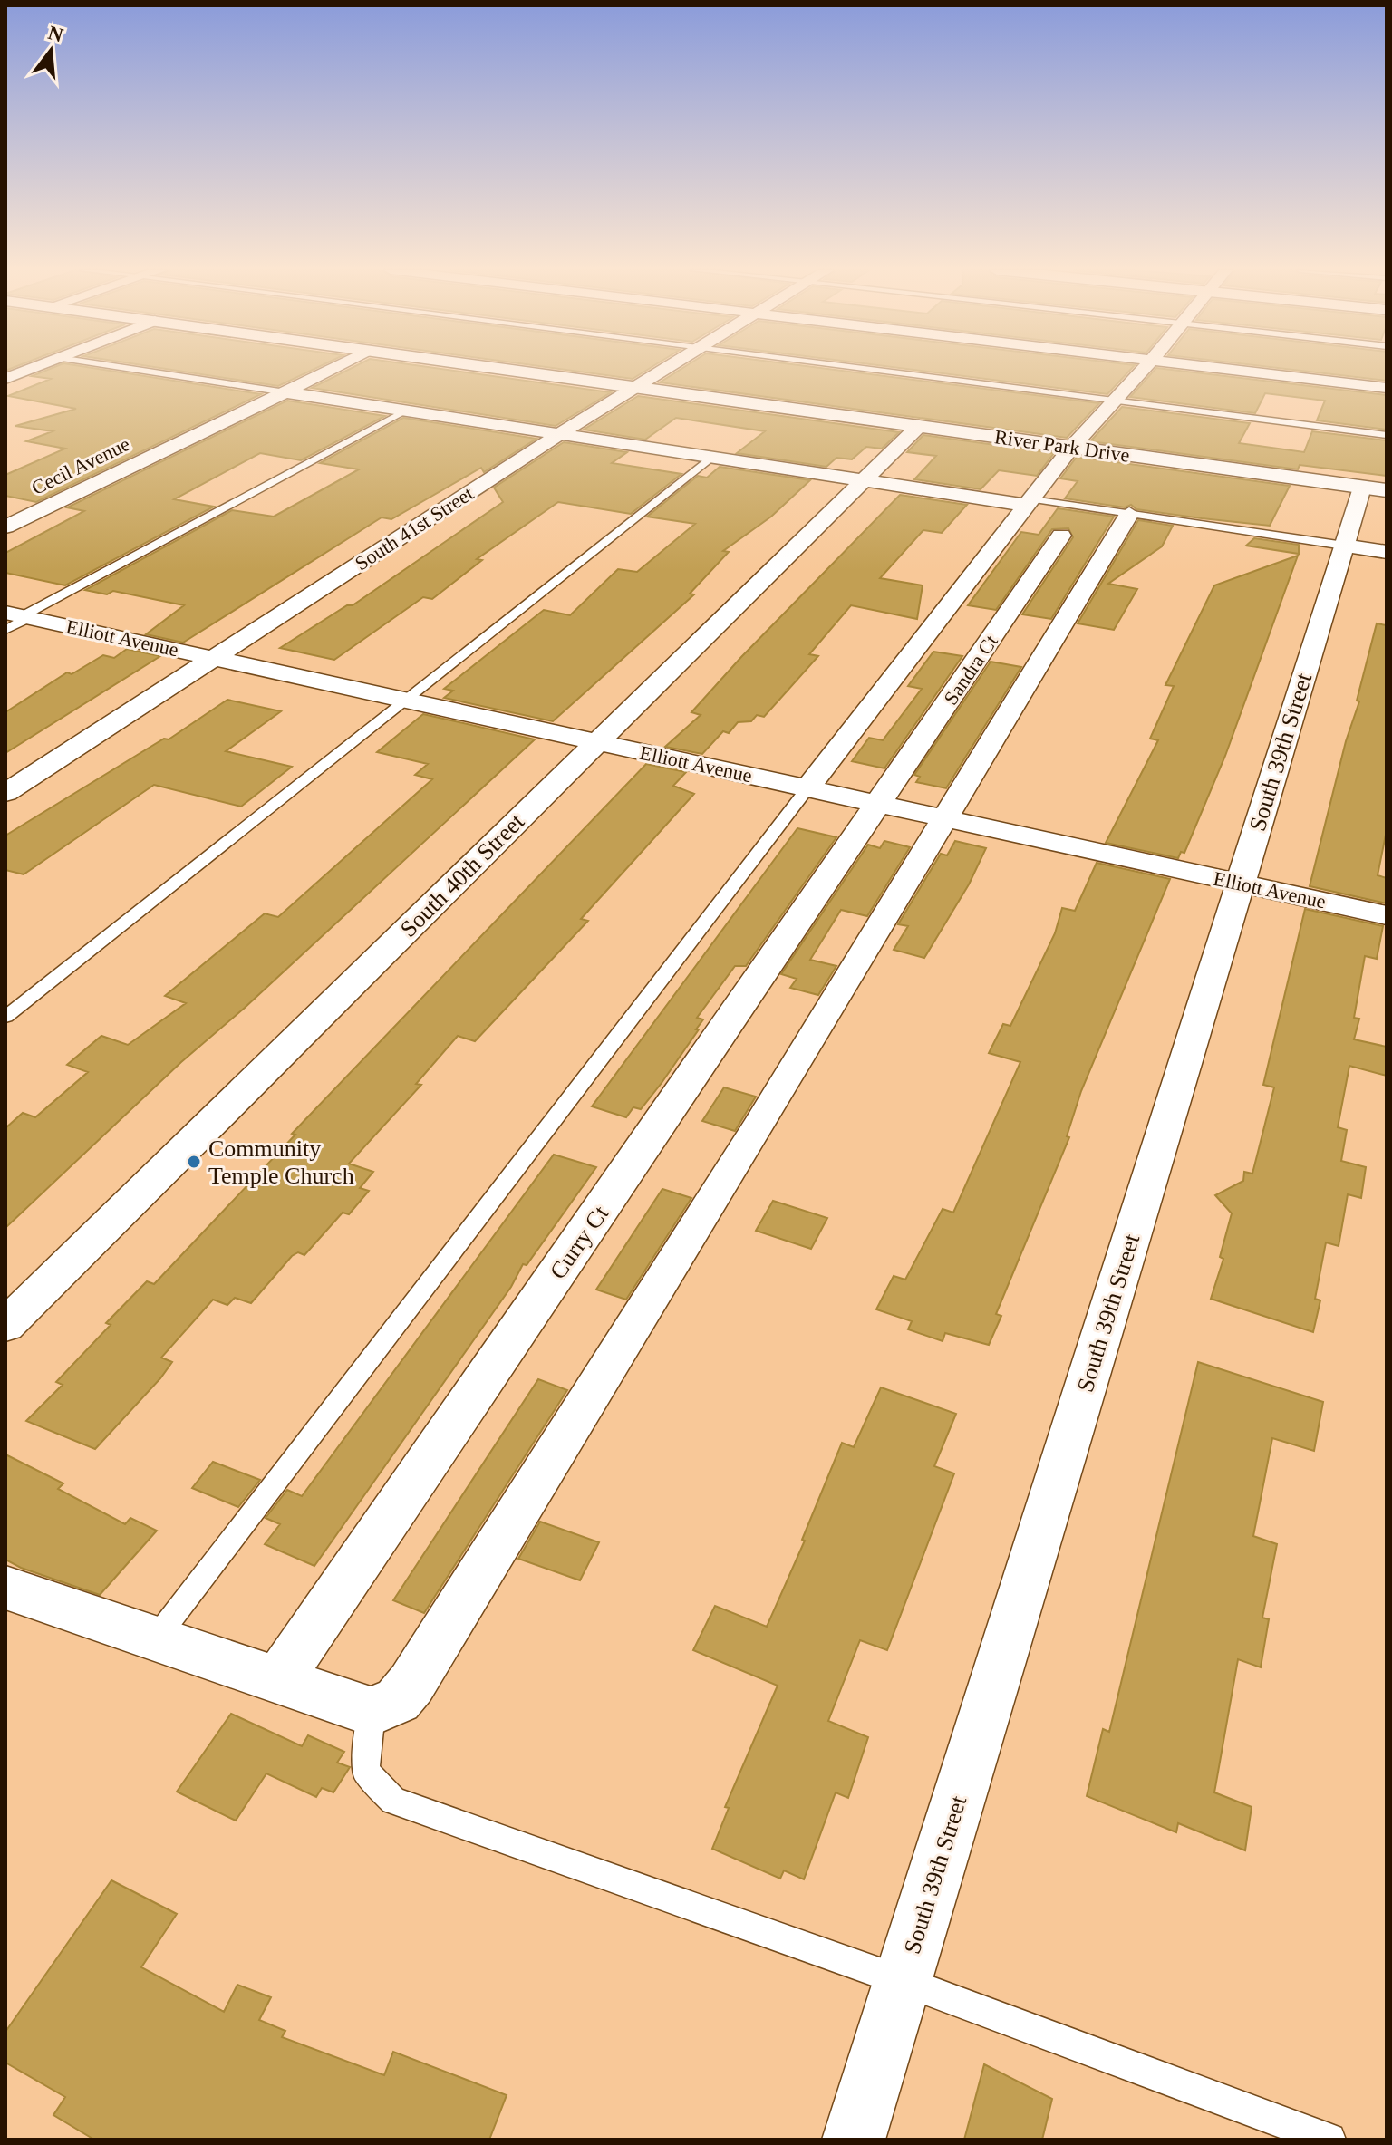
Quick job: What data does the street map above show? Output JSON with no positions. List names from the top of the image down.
{
  "streets": {
    "street": [
      "River Park Drive",
      "Cecil Avenue",
      "South 41st Street",
      "Elliott Avenue",
      "Sandra Ct",
      "South 39th Street",
      "South 40th Street",
      "Curry Ct"
    ]
  },
  "crossings": [
    ["River Park Drive", "South 41st Street"],
    ["River Park Drive", "South 39th Street"],
    ["River Park Drive", "South 40th Street"],
    ["South 41st Street", "Elliott Avenue"],
    ["Elliott Avenue", "Sandra Ct"],
    ["Elliott Avenue", "South 39th Street"],
    ["Elliott Avenue", "South 40th Street"],
    ["Elliott Avenue", "Curry Ct"],
    ["Sandra Ct", "Curry Ct"]
  ],
  "places": ["Community Temple Church"],
  "north": "top"
}
